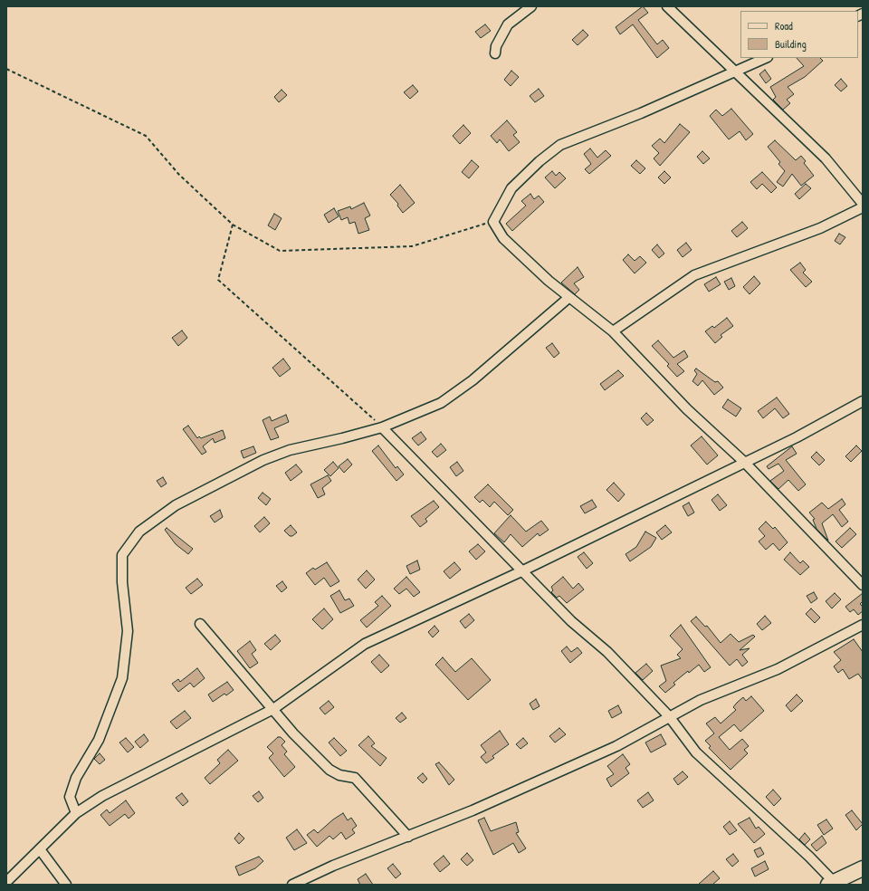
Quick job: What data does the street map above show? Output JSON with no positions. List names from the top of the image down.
{
  "legend": ["Road", "Building"]
}
